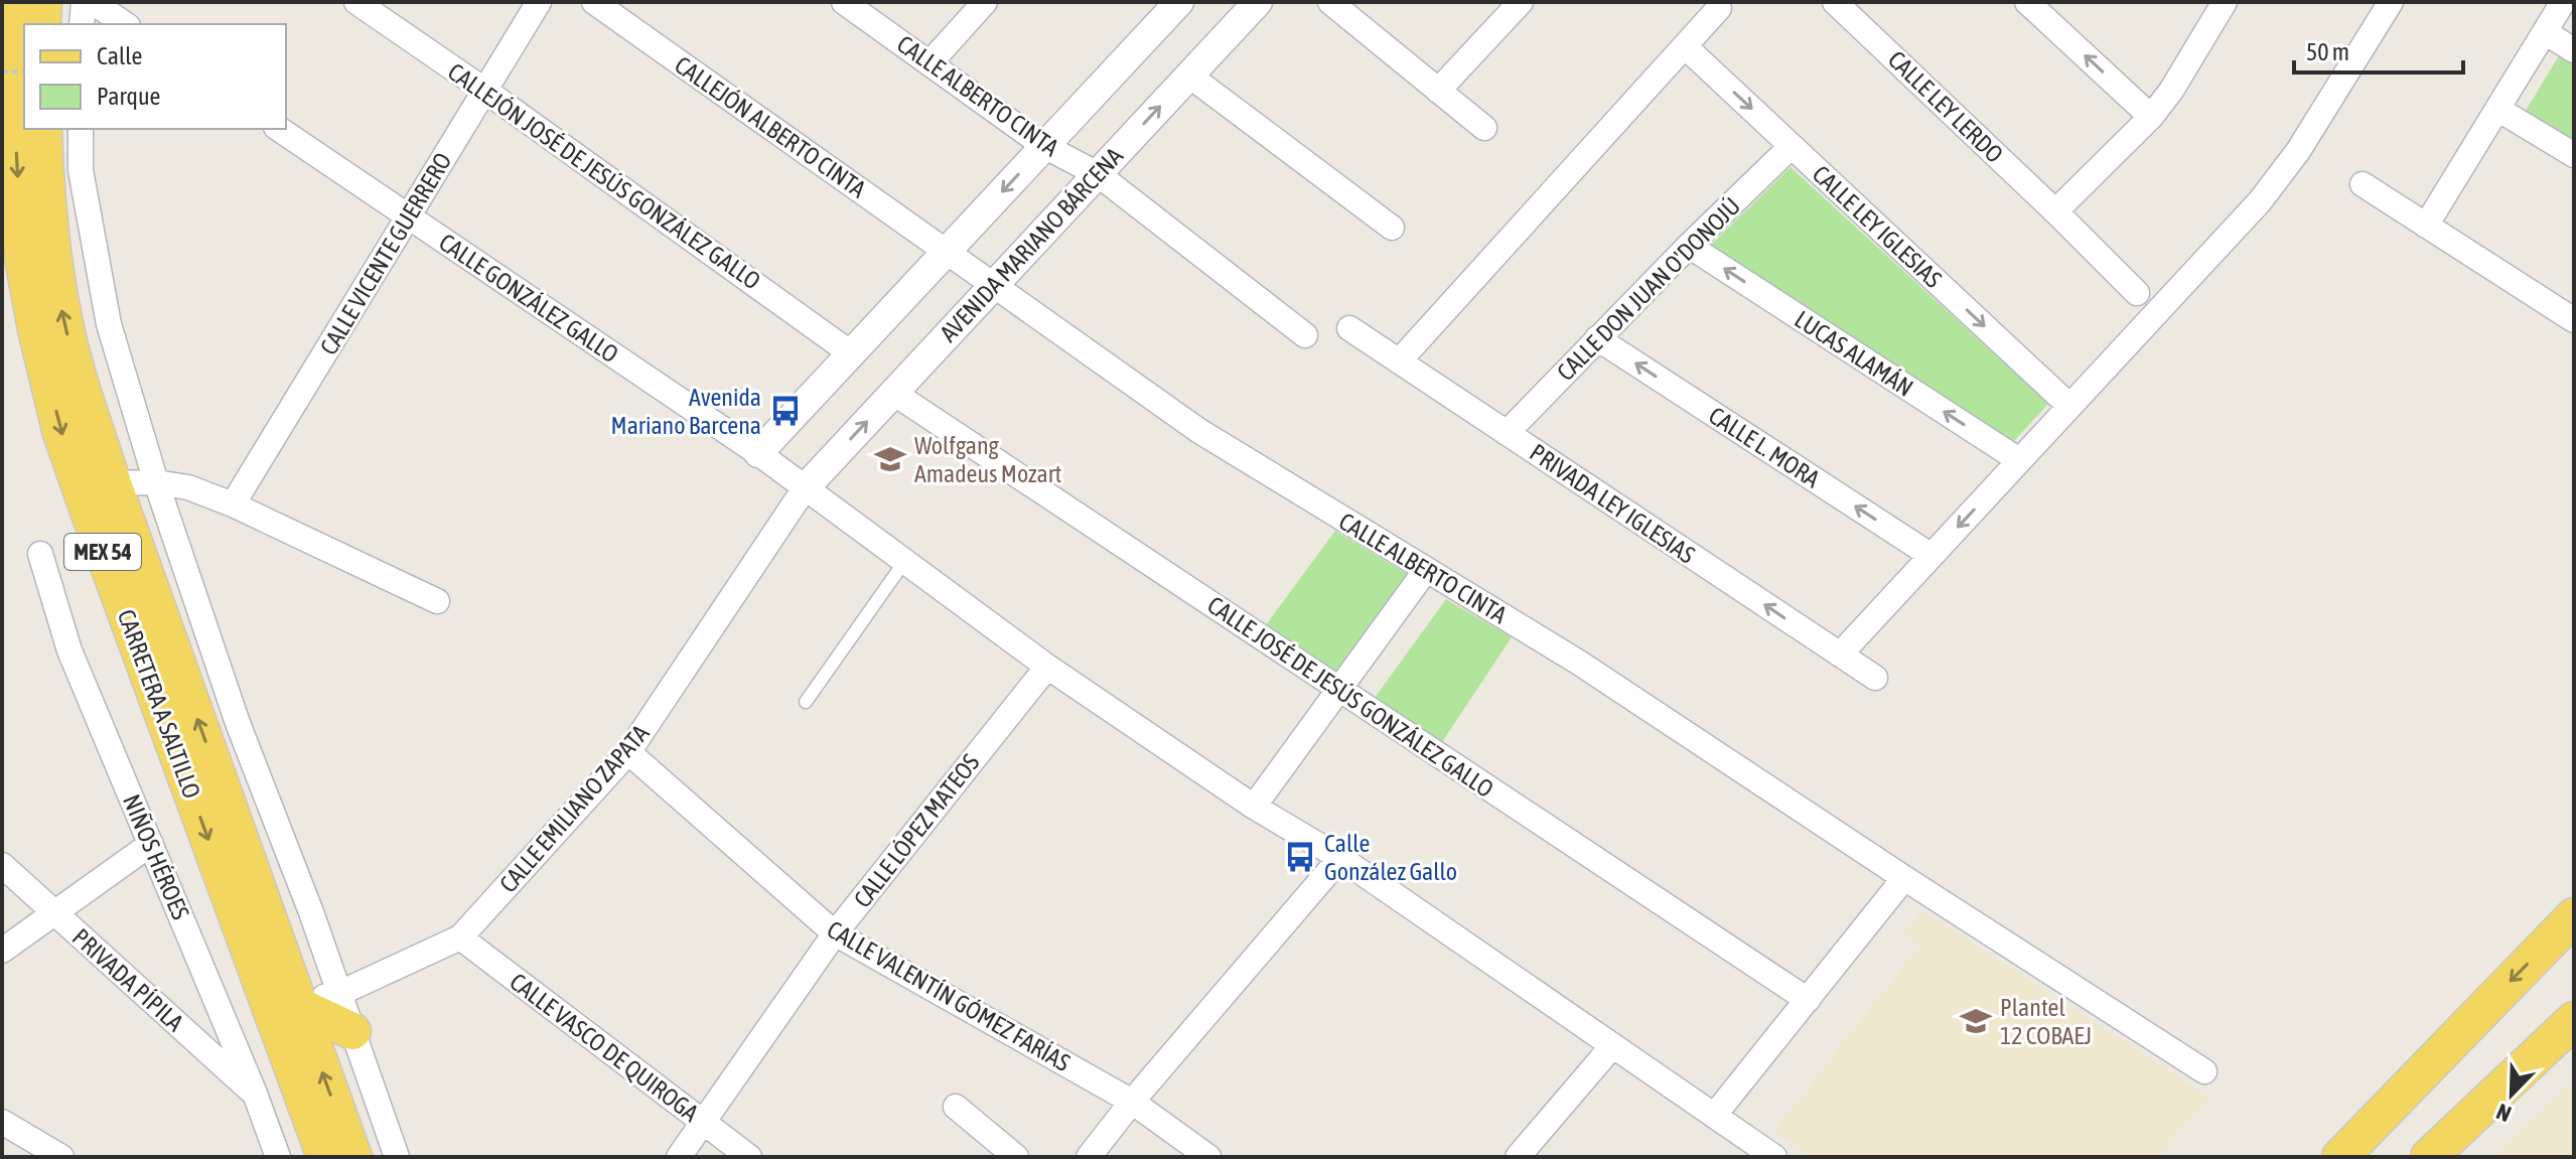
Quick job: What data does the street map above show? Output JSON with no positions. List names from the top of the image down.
{
  "streets": {
    "main road": ["MEX 54", "CARRETERA A SALTILLO"],
    "street": [
      "CALLE ALBERTO CINTA",
      "CALLE LEY LERDO",
      "CALLEJÓN ALBERTO CINTA",
      "CALLEJÓN JOSÉ DE JESÚS GONZÁLEZ GALLO",
      "CALLE LEY IGLESIAS",
      "AVENIDA MARIANO BÁRCENA",
      "CALLE VICENTE GUERRERO",
      "CALLE DON JUAN O'DONOJÚ",
      "CALLE GONZÁLEZ GALLO",
      "LUCAS ALAMÁN",
      "CALLE L. MORA",
      "PRIVADA LEY IGLESIAS",
      "CALLE JOSÉ DE JESÚS GONZÁLEZ GALLO",
      "CALLE EMILIANO ZAPATA",
      "CALLE LÓPEZ MATEOS",
      "NIÑOS HÉROES",
      "PRIVADA PÍPILA",
      "CALLE VALENTÍN GÓMEZ FARÍAS",
      "CALLE VASCO DE QUIROGA"
    ]
  },
  "crossings": [
    ["CALLE ALBERTO CINTA", "CALLEJÓN ALBERTO CINTA"],
    ["CALLE ALBERTO CINTA", "AVENIDA MARIANO BÁRCENA"],
    ["CALLEJÓN JOSÉ DE JESÚS GONZÁLEZ GALLO", "CALLE VICENTE GUERRERO"],
    ["CALLE LEY IGLESIAS", "CALLE DON JUAN O'DONOJÚ"],
    ["AVENIDA MARIANO BÁRCENA", "CALLE GONZÁLEZ GALLO"],
    ["AVENIDA MARIANO BÁRCENA", "CALLE JOSÉ DE JESÚS GONZÁLEZ GALLO"],
    ["AVENIDA MARIANO BÁRCENA", "CALLE EMILIANO ZAPATA"],
    ["CALLE VICENTE GUERRERO", "CALLE GONZÁLEZ GALLO"],
    ["CALLE DON JUAN O'DONOJÚ", "LUCAS ALAMÁN"],
    ["CALLE DON JUAN O'DONOJÚ", "CALLE L. MORA"],
    ["CALLE DON JUAN O'DONOJÚ", "PRIVADA LEY IGLESIAS"],
    ["CALLE GONZÁLEZ GALLO", "CALLE EMILIANO ZAPATA"],
    ["CALLE GONZÁLEZ GALLO", "CALLE LÓPEZ MATEOS"],
    ["CARRETERA A SALTILLO", "CALLE EMILIANO ZAPATA"],
    ["CALLE EMILIANO ZAPATA", "CALLE VALENTÍN GÓMEZ FARÍAS"],
    ["CALLE EMILIANO ZAPATA", "CALLE VASCO DE QUIROGA"],
    ["CALLE LÓPEZ MATEOS", "CALLE VALENTÍN GÓMEZ FARÍAS"],
    ["CALLE LÓPEZ MATEOS", "CALLE VASCO DE QUIROGA"],
    ["NIÑOS HÉROES", "PRIVADA PÍPILA"]
  ],
  "one_way": [
    "CALLE LEY IGLESIAS",
    "LUCAS ALAMÁN",
    "CALLE L. MORA",
    "PRIVADA LEY IGLESIAS"
  ],
  "places": {
    "bus stop": ["Avenida Mariano Barcena", "Calle González Gallo"],
    "school or university": ["Wolfgang Amadeus Mozart", "Plantel 12 COBAEJ"]
  },
  "legend": ["Calle", "Parque"],
  "scale_bar": "50 m",
  "north": "bottom left"
}
